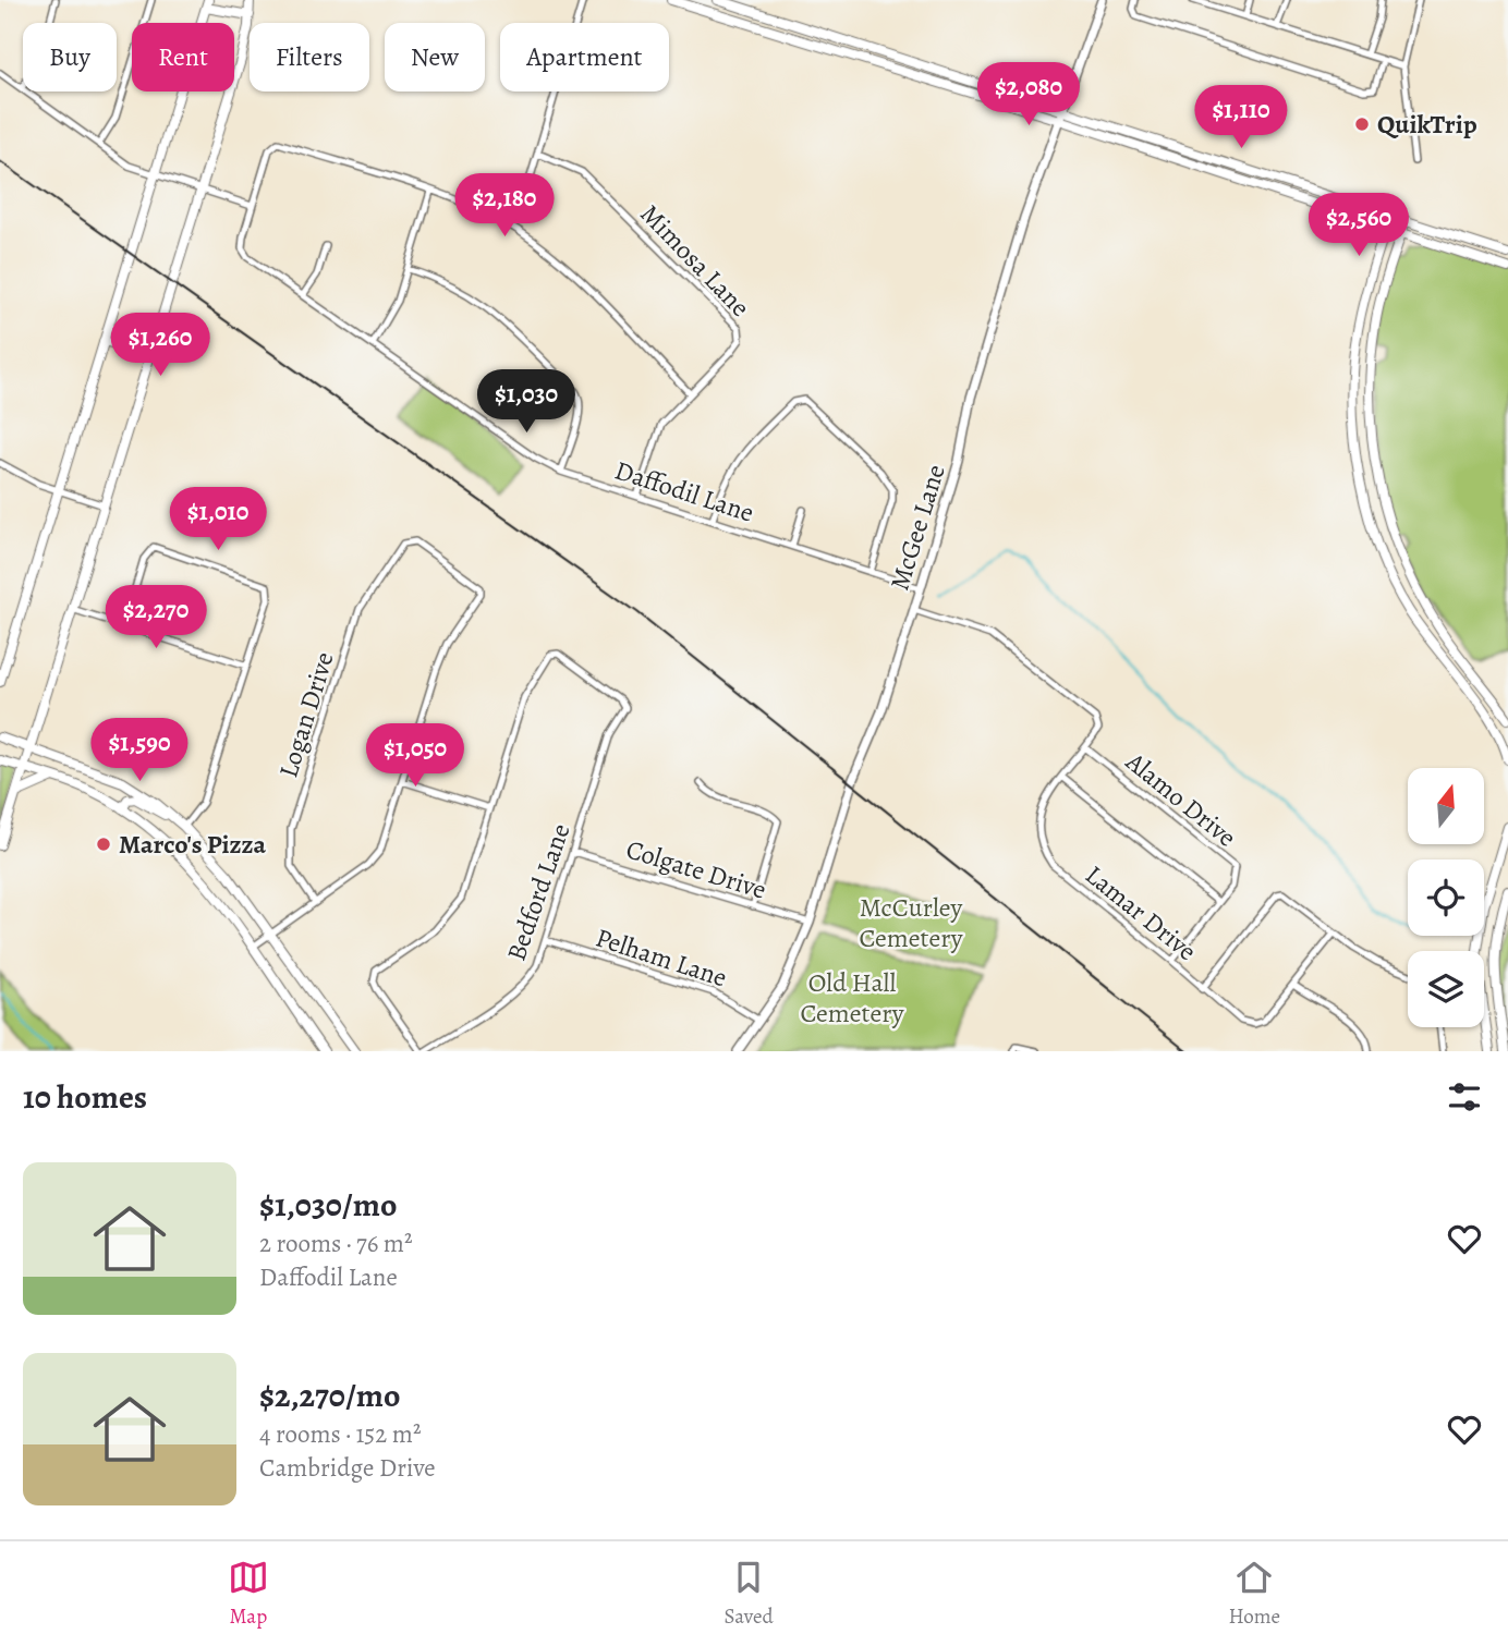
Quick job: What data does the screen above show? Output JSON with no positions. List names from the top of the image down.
{
  "streets": {
    "street": [
      "Mimosa Lane",
      "Daffodil Lane",
      "McGee Lane",
      "Logan Drive",
      "Alamo Drive",
      "Colgate Drive",
      "Bedford Lane",
      "Lamar Drive",
      "Pelham Lane"
    ]
  },
  "crossings": [
    ["Mimosa Lane", "Daffodil Lane"],
    ["Daffodil Lane", "McGee Lane"],
    ["McGee Lane", "Colgate Drive"],
    ["McGee Lane", "Pelham Lane"],
    ["Alamo Drive", "Lamar Drive"],
    ["Colgate Drive", "Bedford Lane"],
    ["Bedford Lane", "Pelham Lane"]
  ],
  "parks": ["McCurley Cemetery", "Old Hall Cemetery"],
  "places": ["QuikTrip", "Marco's Pizza"],
  "north": "top",
  "page": {
    "chip": [
      "Buy",
      "Rent",
      "Filters",
      "New",
      "Apartment"
    ],
    "price": [
      "$2,080",
      "$1,110",
      "$2,180",
      "$2,560",
      "$1,260",
      "$1,030",
      "$1,010",
      "$2,270",
      "$1,590",
      "$1,050"
    ],
    "heading": "10 homes",
    "list": [
      {
        "name": "$1,030/mo",
        "note": "2 rooms · 76 m² · Daffodil Lane"
      },
      {
        "name": "$2,270/mo",
        "note": "4 rooms · 152 m² · Cambridge Drive"
      }
    ],
    "tabs": ["Map", "Saved", "Home"]
  }
}
